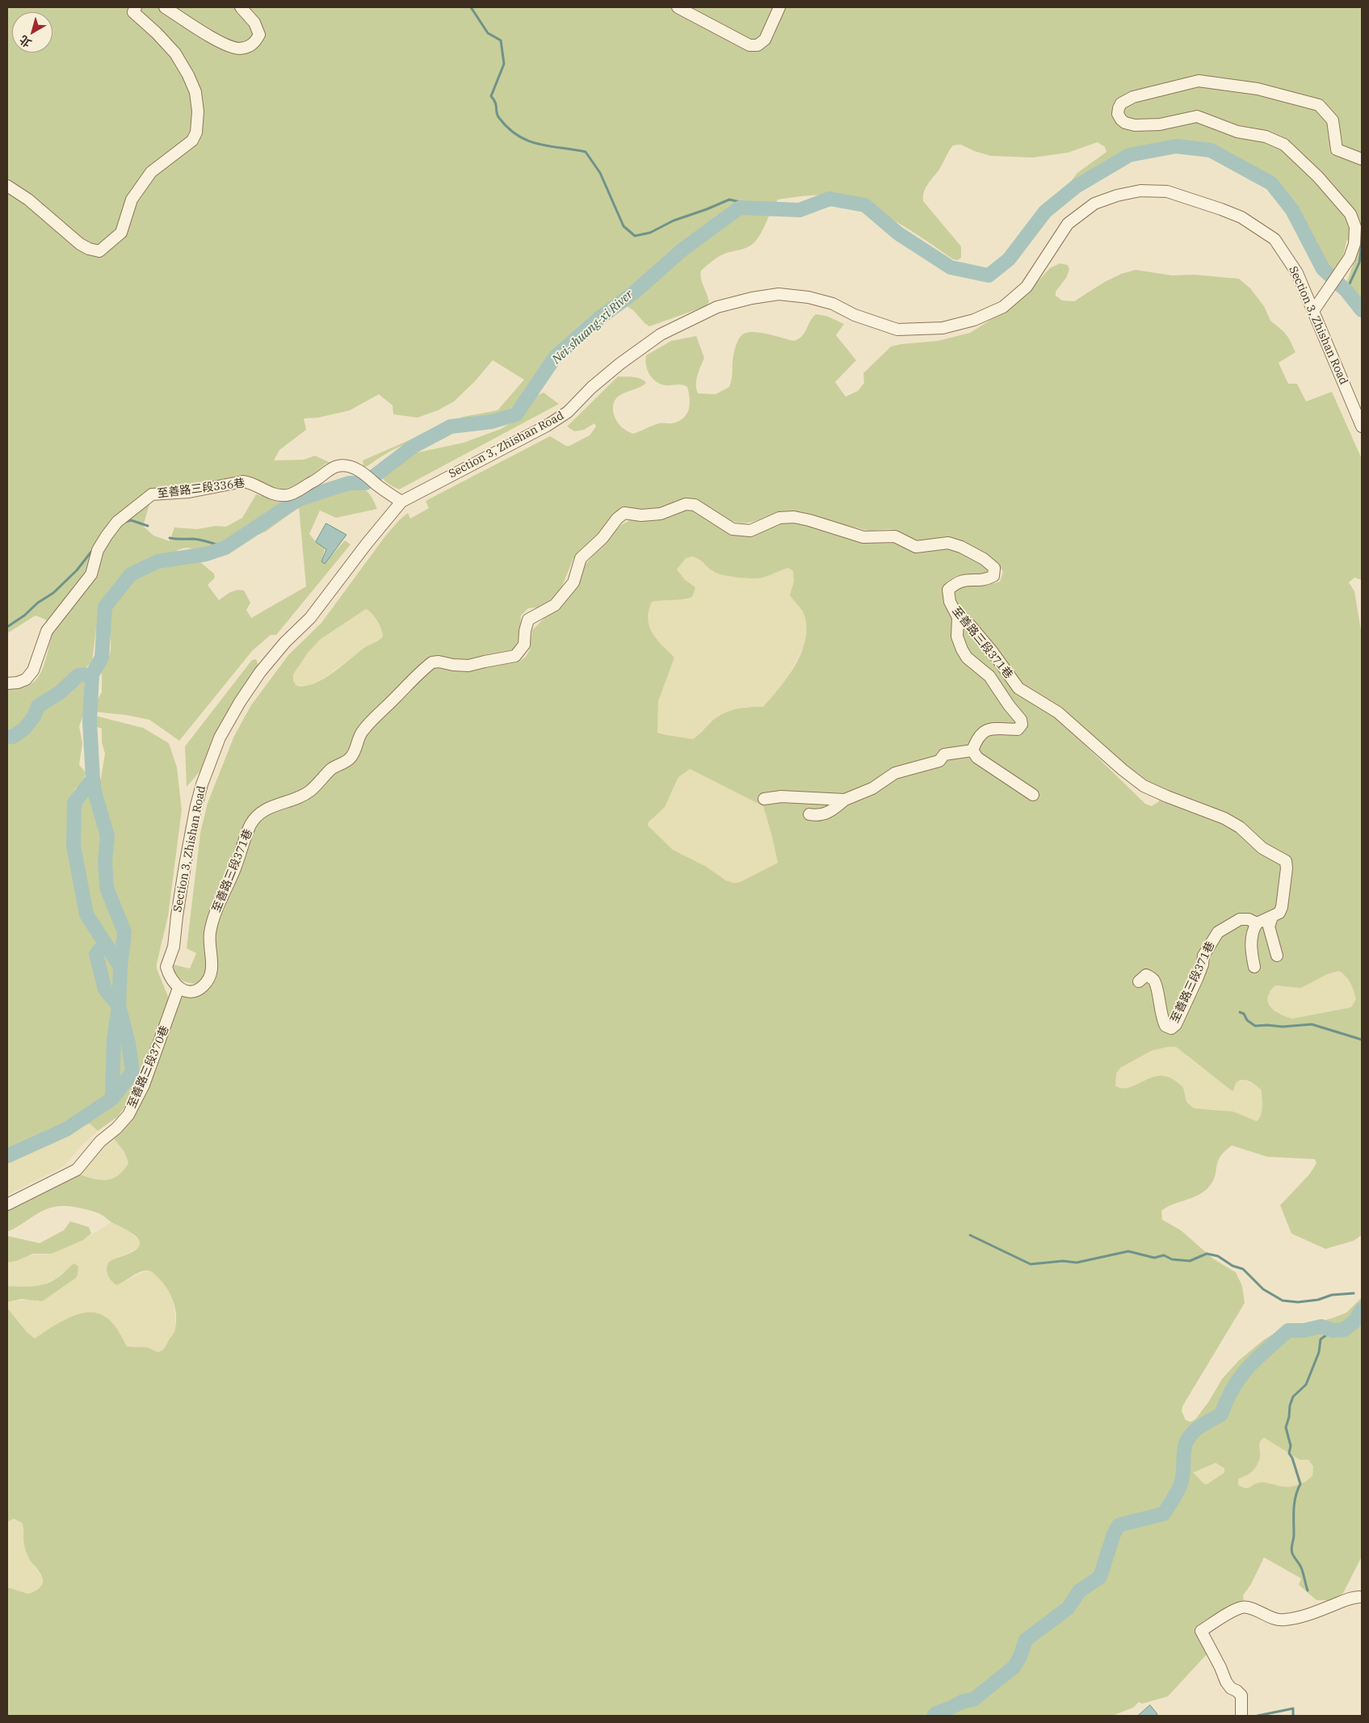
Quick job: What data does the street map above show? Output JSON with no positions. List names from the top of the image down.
{
  "streets": {
    "street": [
      "Section 3, Zhishan Road",
      "至善路三段336巷",
      "至善路三段371巷",
      "至善路三段370巷"
    ]
  },
  "crossings": [
    ["Section 3, Zhishan Road", "至善路三段336巷"],
    ["Section 3, Zhishan Road", "至善路三段371巷"],
    ["Section 3, Zhishan Road", "至善路三段370巷"],
    ["至善路三段371巷", "至善路三段370巷"]
  ],
  "water": ["Nei-shuang-xi River"],
  "north": "bottom left"
}
